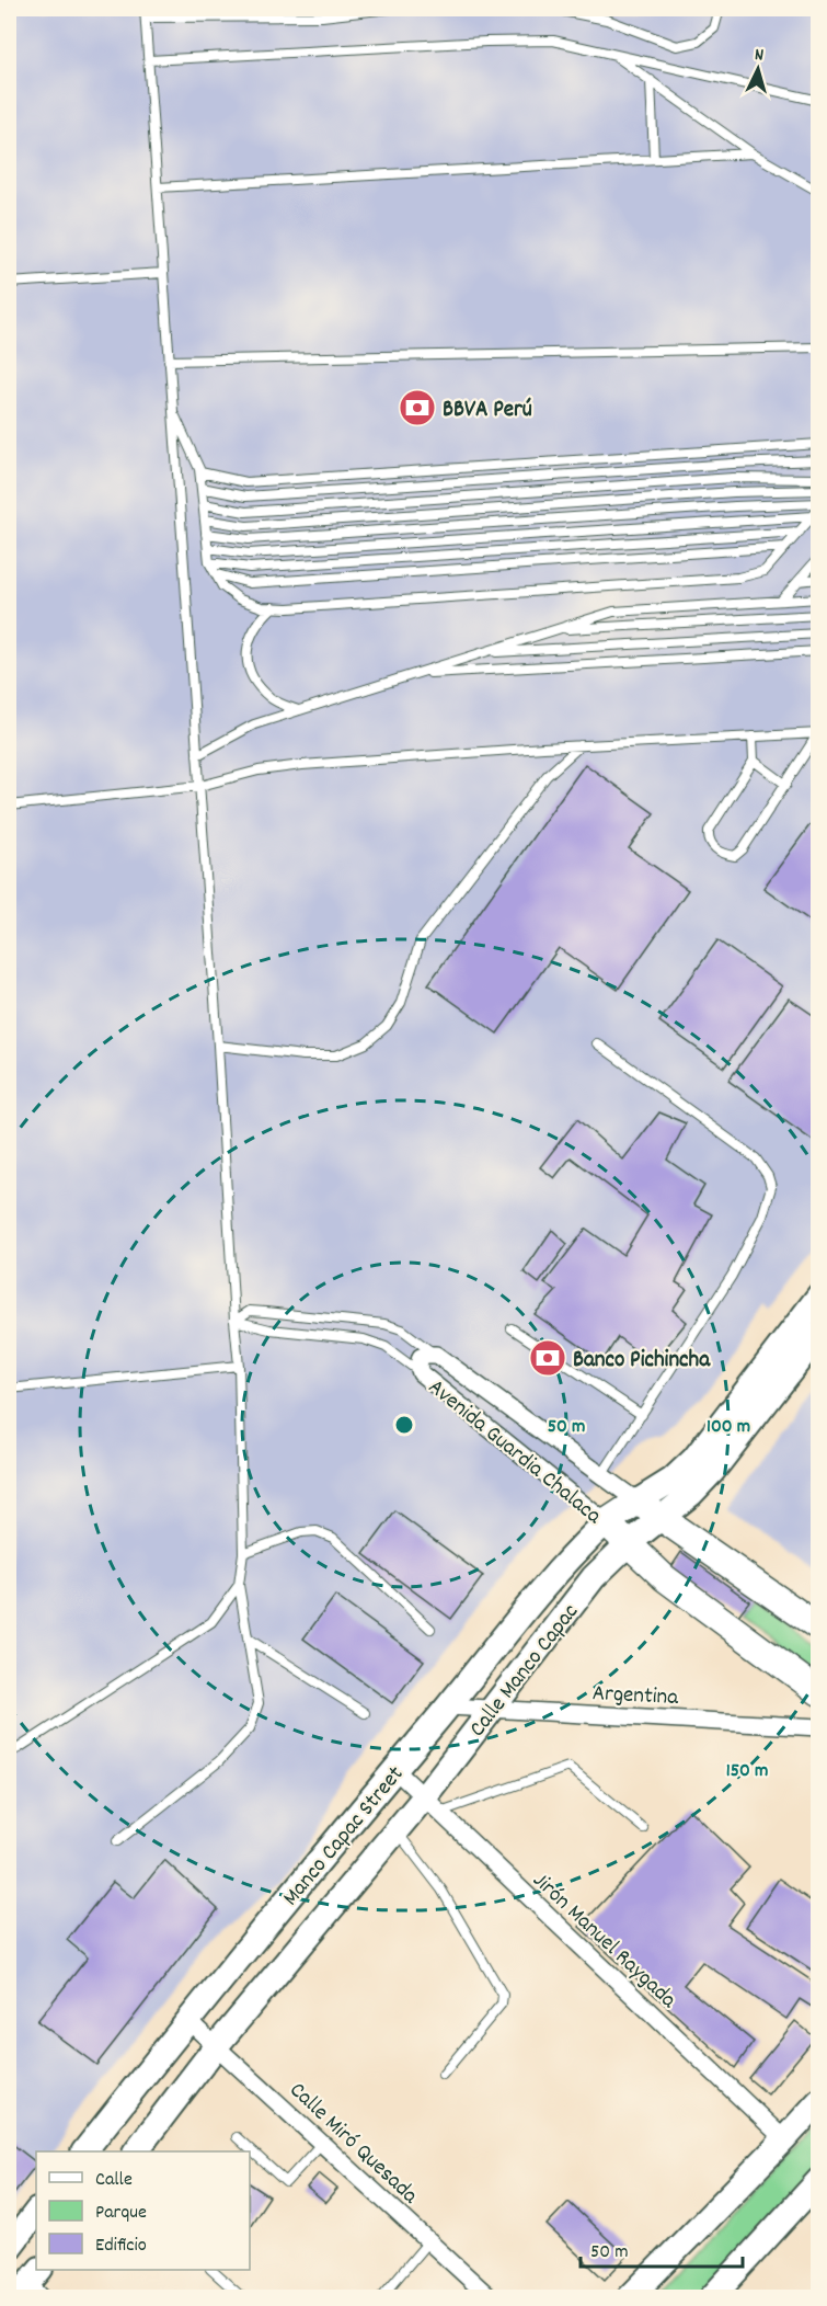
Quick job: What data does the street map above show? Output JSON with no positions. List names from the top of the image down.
{
  "streets": {
    "main road": ["Avenida Guardia Chalaca", "Calle Manco Capac", "Manco Capac Street"],
    "street": ["Argentina", "Jirón Manuel Raygada", "Calle Miró Quesada"]
  },
  "crossings": [
    ["Avenida Guardia Chalaca", "Calle Manco Capac"],
    ["Avenida Guardia Chalaca", "Manco Capac Street"],
    ["Calle Manco Capac", "Argentina"],
    ["Calle Manco Capac", "Manco Capac Street"],
    ["Calle Manco Capac", "Jirón Manuel Raygada"],
    ["Argentina", "Manco Capac Street"],
    ["Manco Capac Street", "Jirón Manuel Raygada"],
    ["Manco Capac Street", "Calle Miró Quesada"]
  ],
  "places": {
    "bank": ["BBVA Perú", "Banco Pichincha"]
  },
  "legend": ["Calle", "Parque", "Edificio"],
  "scale_bar": "50 m",
  "north": "top",
  "rings": ["50 m", "100 m", "150 m"]
}
